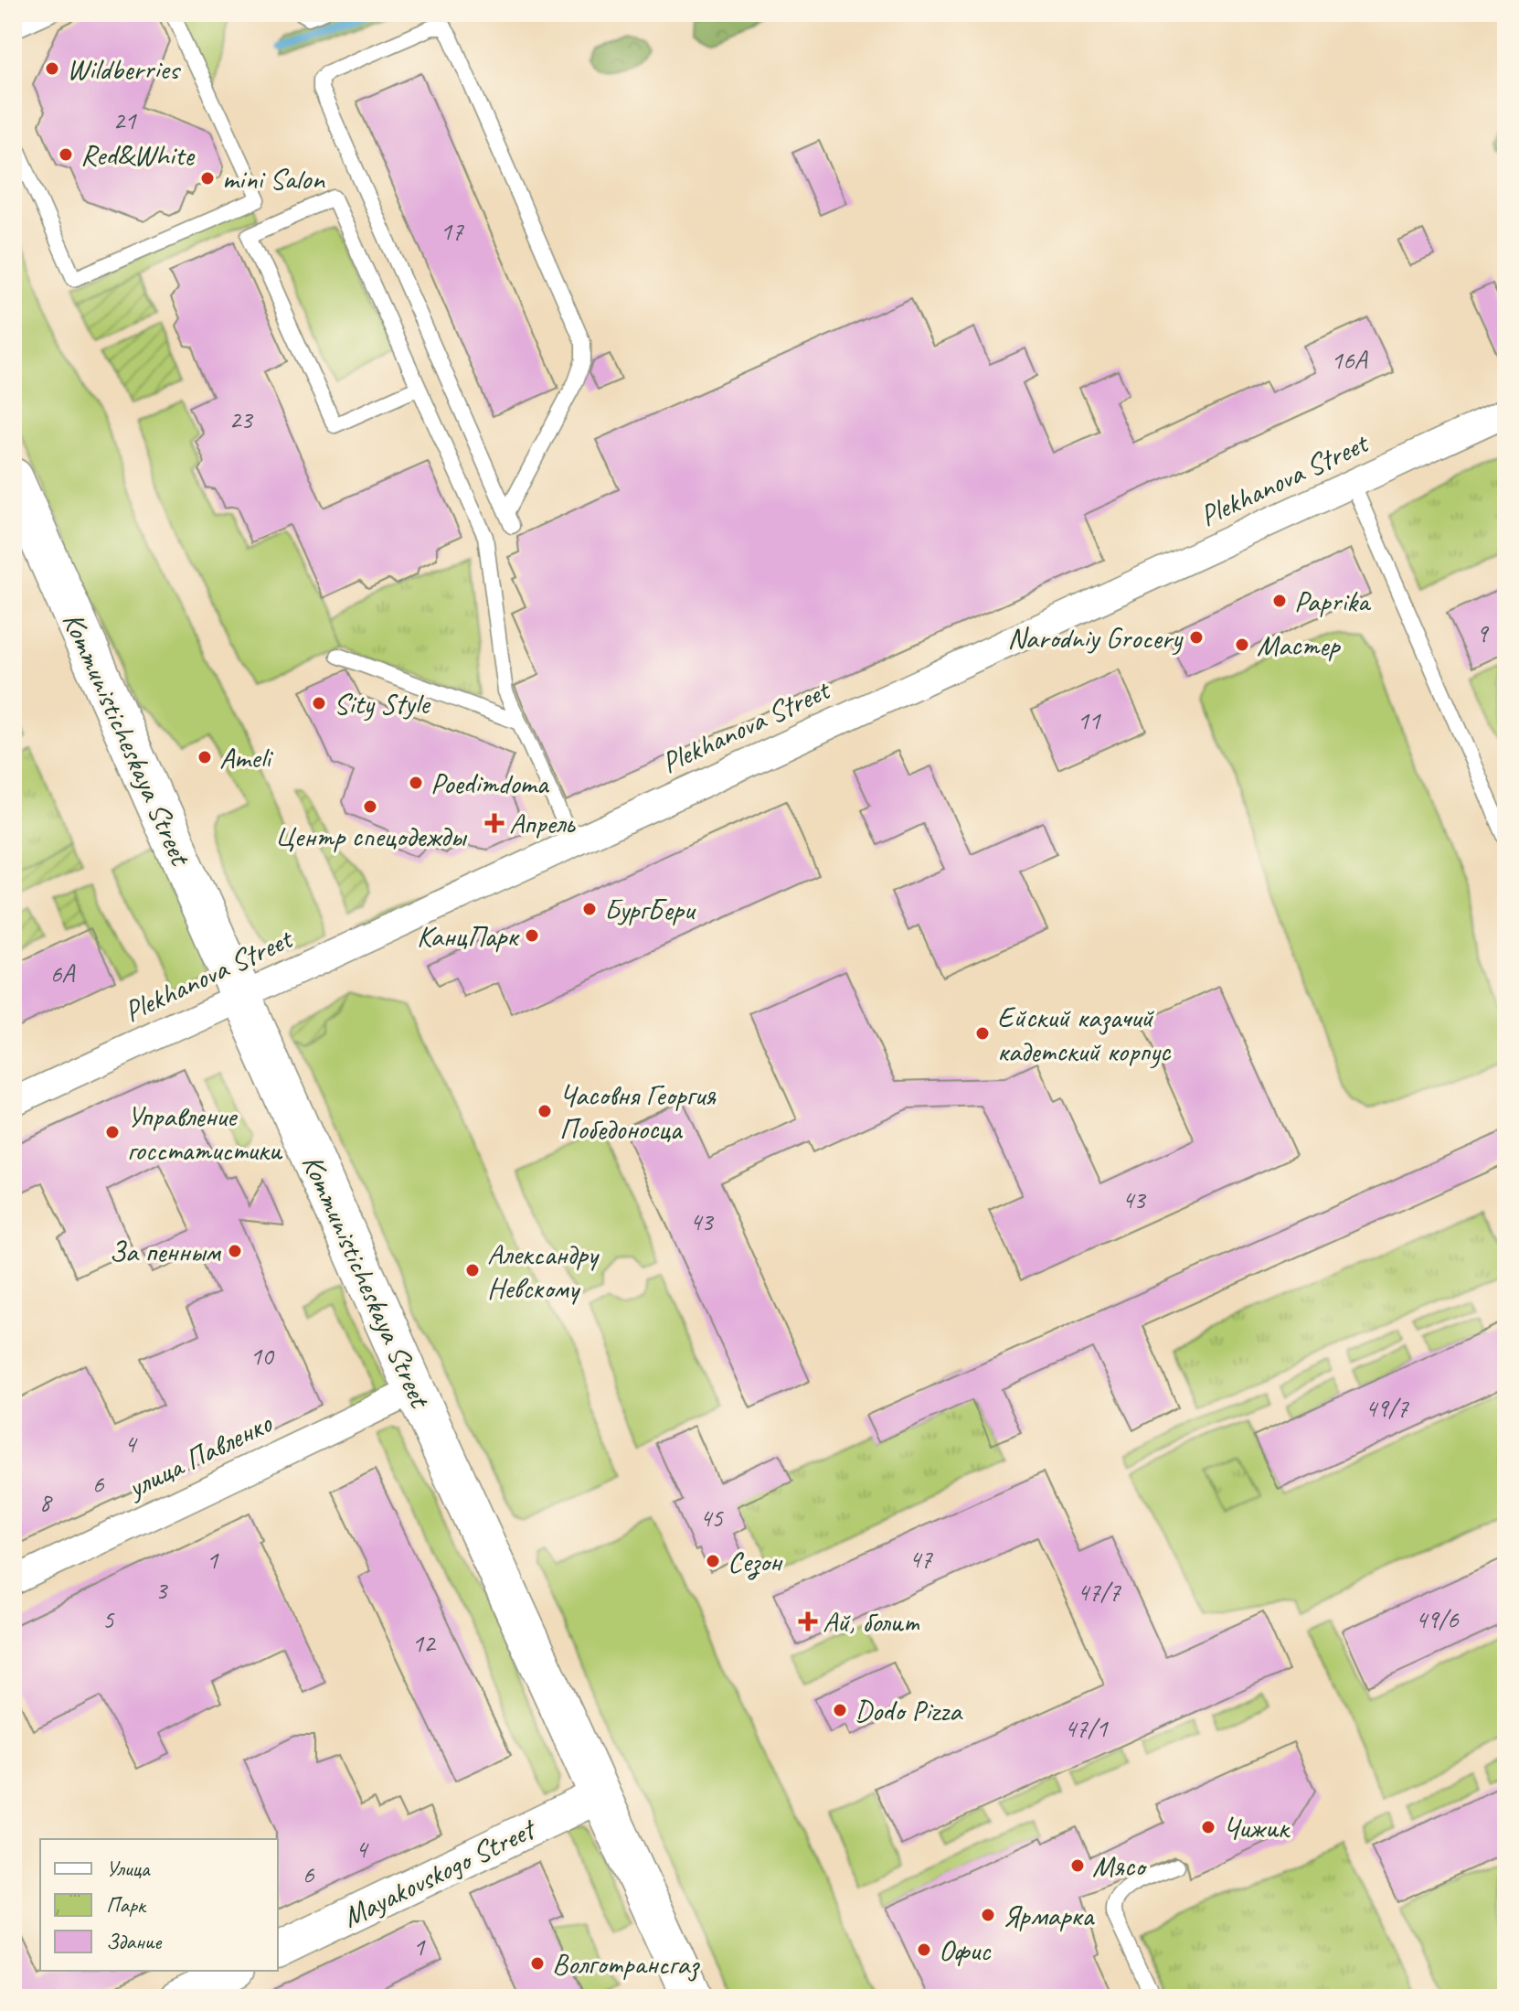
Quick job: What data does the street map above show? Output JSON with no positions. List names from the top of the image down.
{
  "streets": {
    "main road": ["Kommunisticheskaya Street"],
    "street": ["Plekhanova Street", "улица Павленко", "Mayakovskogo Street"]
  },
  "crossings": [
    ["Plekhanova Street", "Kommunisticheskaya Street"],
    ["Kommunisticheskaya Street", "улица Павленко"],
    ["Kommunisticheskaya Street", "Mayakovskogo Street"]
  ],
  "places": {
    "other": [
      "Wildberries",
      "Red&White",
      "mini Salon",
      "Paprika",
      "Narodniy Grocery",
      "Мастер",
      "Sity Style",
      "Ameli",
      "Poedimdoma",
      "Центр спецодежды",
      "БургБери",
      "КанцПарк",
      "Ейский казачий кадетский корпус",
      "Часовня Георгия Победоносца",
      "Управление госстатистики",
      "За пенным",
      "Александру Невскому",
      "Сезон",
      "Dodo Pizza",
      "Чижик",
      "Мясо",
      "Ярмарка",
      "Офис",
      "Волготрансгаз"
    ],
    "health": ["Апрель", "Ай, болит"]
  },
  "house_numbers": [
    "21",
    "17",
    "16А",
    "23",
    "9",
    "11",
    "6А",
    "43",
    "43",
    "10",
    "49/7",
    "4",
    "6",
    "8",
    "45",
    "47",
    "1",
    "3",
    "47/7",
    "5",
    "49/6",
    "12",
    "47/1",
    "4",
    "6",
    "1"
  ],
  "legend": ["Улица", "Парк", "Здание"]
}
